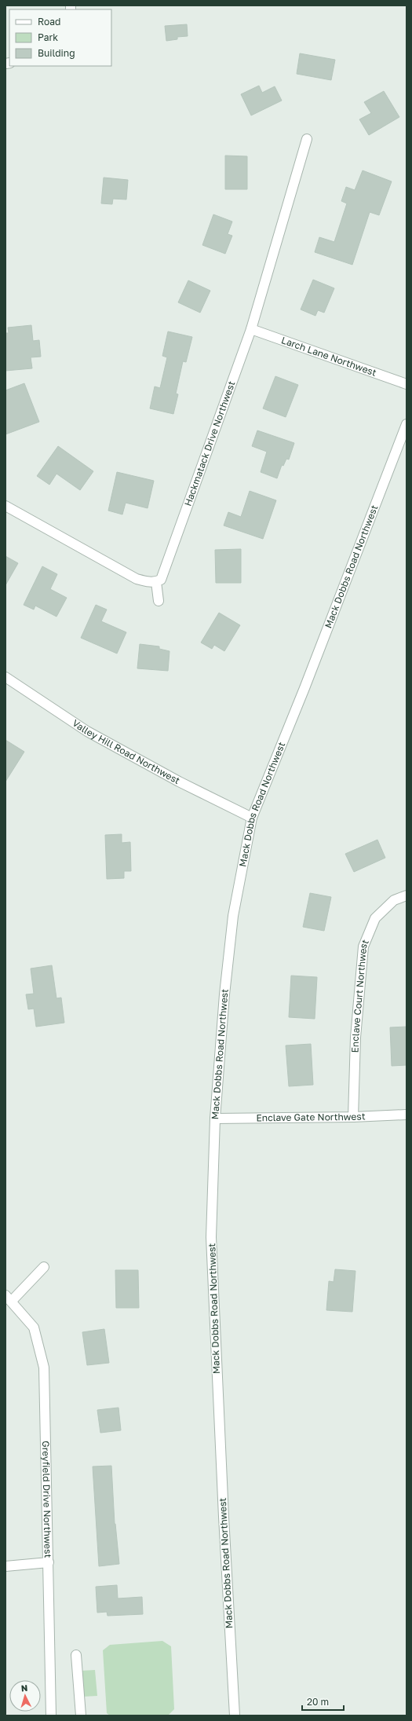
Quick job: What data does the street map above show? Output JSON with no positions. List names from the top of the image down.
{
  "streets": {
    "street": [
      "Larch Lane Northwest",
      "Hackmatack Drive Northwest",
      "Mack Dobbs Road Northwest",
      "Valley Hill Road Northwest",
      "Enclave Court Northwest",
      "Enclave Gate Northwest",
      "Greyfield Drive Northwest"
    ]
  },
  "crossings": [
    ["Larch Lane Northwest", "Hackmatack Drive Northwest"],
    ["Mack Dobbs Road Northwest", "Valley Hill Road Northwest"],
    ["Mack Dobbs Road Northwest", "Enclave Gate Northwest"],
    ["Enclave Court Northwest", "Enclave Gate Northwest"]
  ],
  "legend": ["Road", "Park", "Building"],
  "scale_bar": "20 m",
  "north": "top"
}
